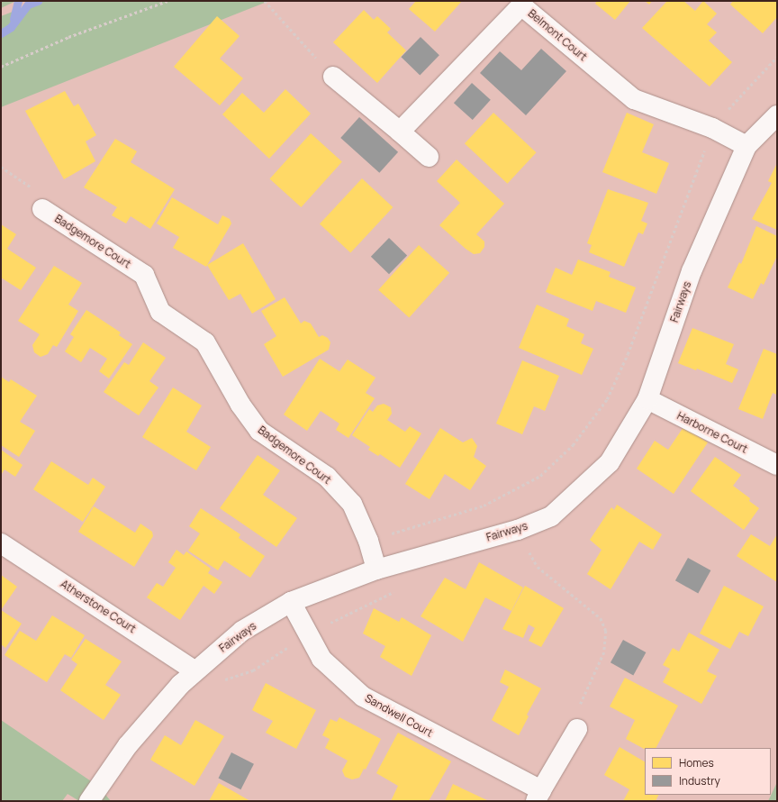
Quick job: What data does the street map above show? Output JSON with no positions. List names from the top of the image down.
{
  "streets": {
    "street": [
      "Belmont Court",
      "Badgemore Court",
      "Fairways",
      "Harborne Court",
      "Atherstone Court",
      "Sandwell Court"
    ]
  },
  "crossings": [
    ["Belmont Court", "Fairways"],
    ["Badgemore Court", "Fairways"],
    ["Fairways", "Harborne Court"],
    ["Fairways", "Atherstone Court"],
    ["Fairways", "Sandwell Court"]
  ],
  "legend": ["Homes", "Industry"]
}
